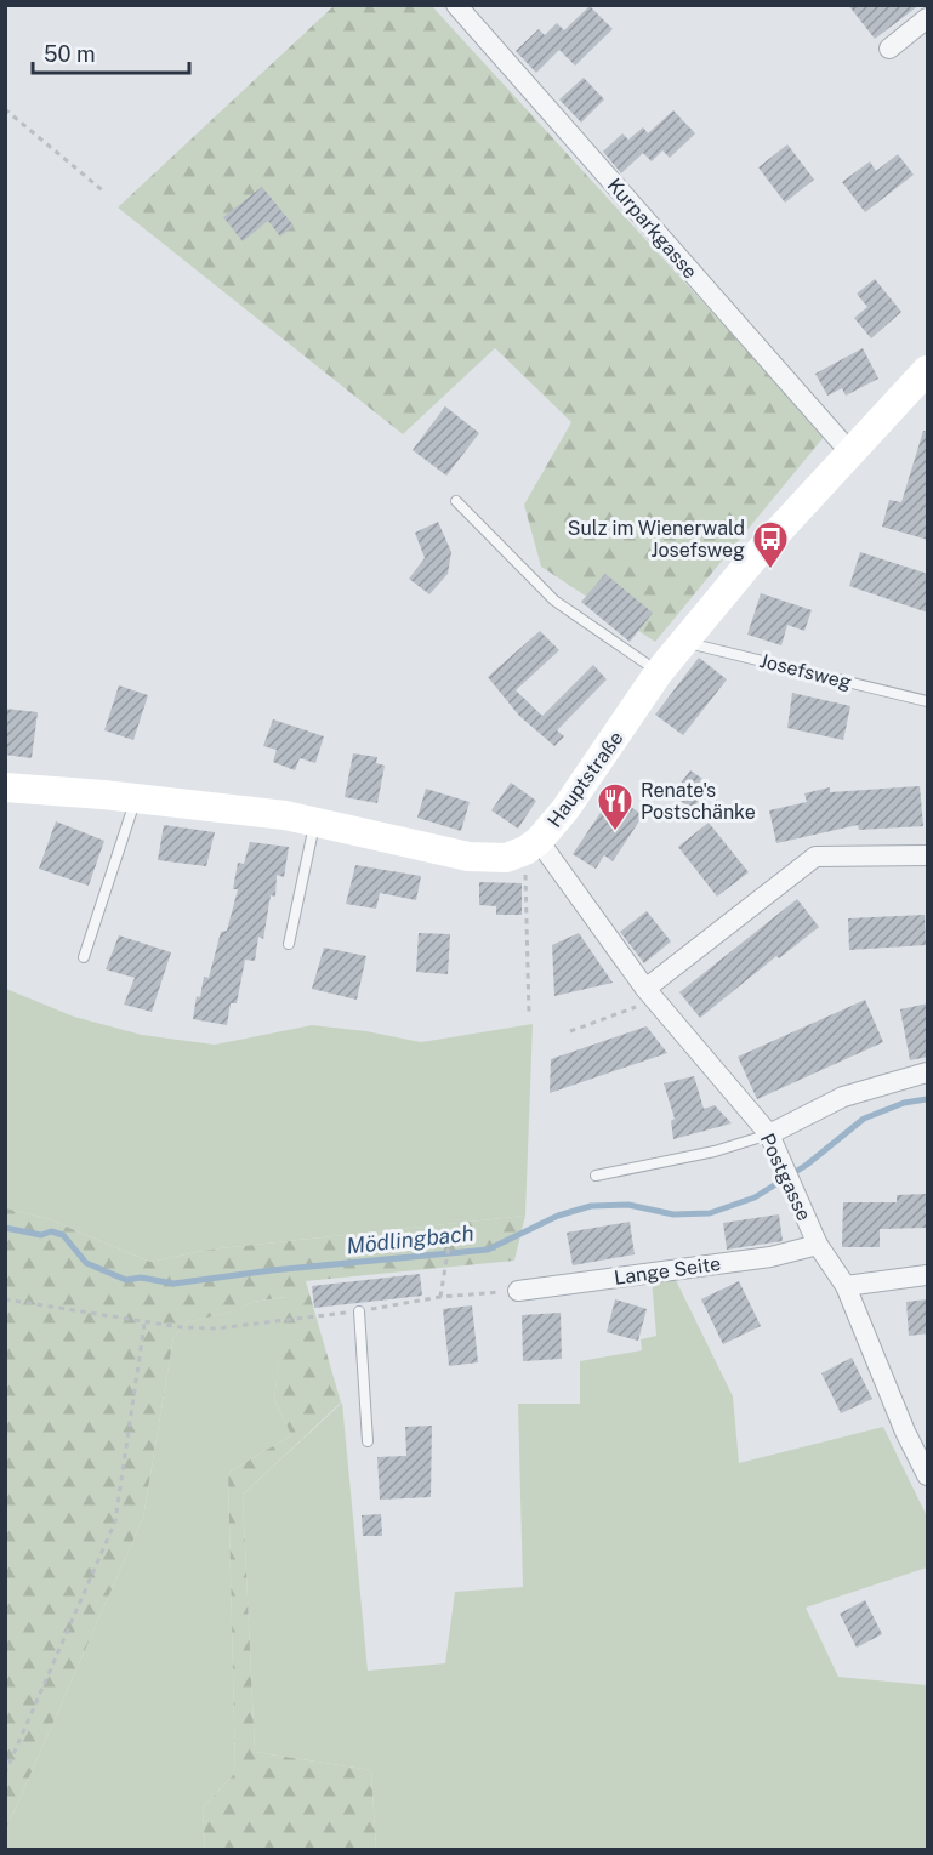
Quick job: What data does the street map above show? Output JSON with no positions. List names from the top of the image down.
{
  "streets": {
    "main road": ["Hauptstraße"],
    "street": ["Kurparkgasse", "Postgasse", "Lange Seite"],
    "lane": ["Josefsweg"]
  },
  "crossings": [
    ["Kurparkgasse", "Hauptstraße"],
    ["Josefsweg", "Hauptstraße"],
    ["Hauptstraße", "Postgasse"],
    ["Postgasse", "Lange Seite"]
  ],
  "water": ["Mödlingbach"],
  "places": {
    "bus stop": ["Sulz im Wienerwald Josefsweg"],
    "restaurant": ["Renate's Postschänke"]
  },
  "scale_bar": "50 m"
}
